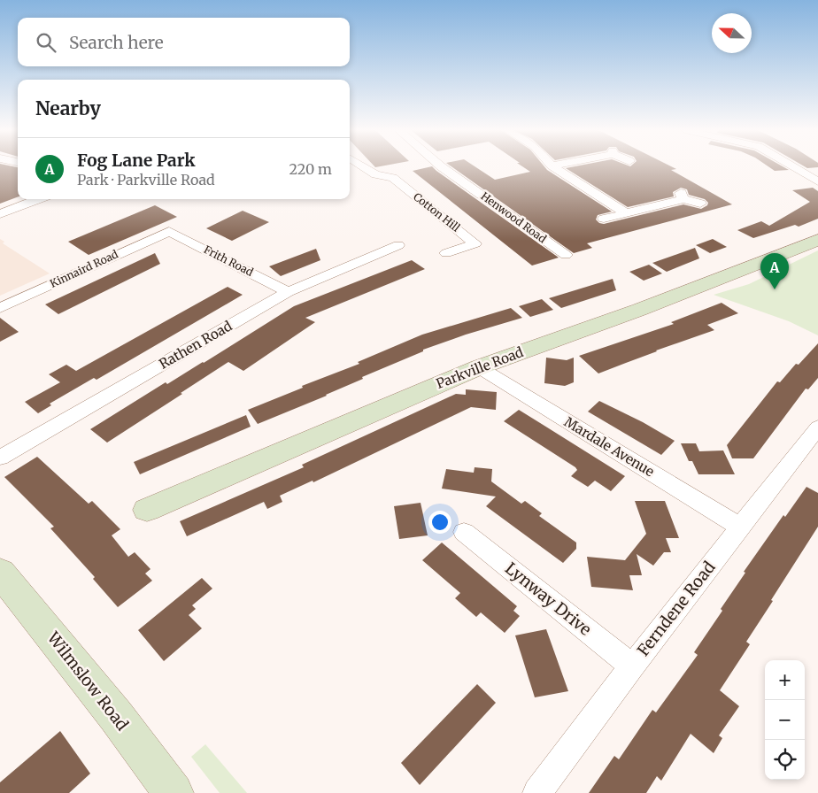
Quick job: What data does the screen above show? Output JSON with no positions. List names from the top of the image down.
{
  "streets": {
    "street": [
      "Cotton Hill",
      "Henwood Road",
      "Frith Road",
      "Kinnaird Road",
      "Rathen Road",
      "Parkville Road",
      "Mardale Avenue",
      "Lynway Drive",
      "Ferndene Road",
      "Wilmslow Road"
    ]
  },
  "crossings": [
    ["Frith Road", "Kinnaird Road"],
    ["Frith Road", "Rathen Road"],
    ["Parkville Road", "Mardale Avenue"],
    ["Mardale Avenue", "Ferndene Road"],
    ["Lynway Drive", "Ferndene Road"]
  ],
  "north": "left",
  "page": {
    "search": "Search here",
    "heading": "Nearby",
    "list": [
      {
        "mark": "A",
        "name": "Fog Lane Park",
        "note": "Park · Parkville Road",
        "value": "220 m"
      }
    ],
    "pins": "A",
    "map_buttons": ["+", "−"]
  }
}
